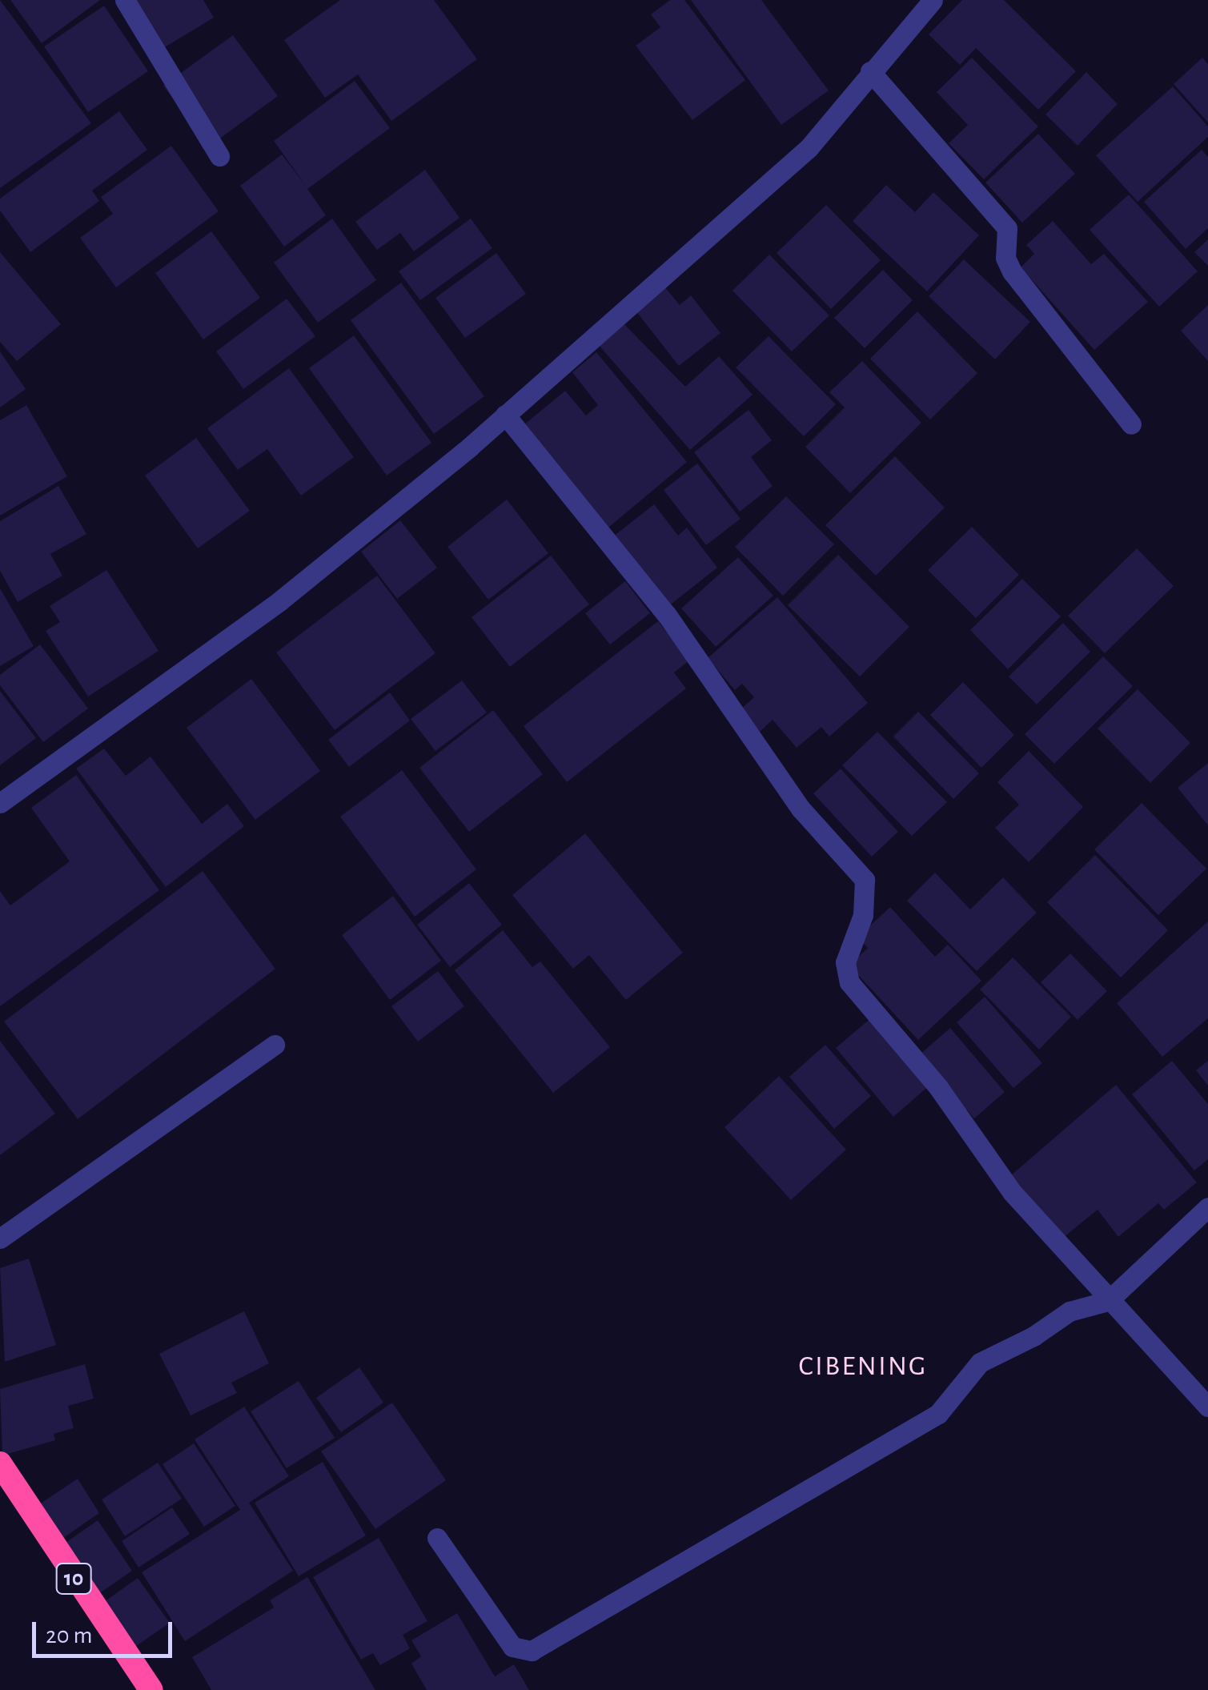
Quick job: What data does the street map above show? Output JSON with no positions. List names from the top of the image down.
{
  "streets": {
    "highway": ["10"]
  },
  "districts": ["CIBENING"],
  "scale_bar": "20 m"
}
